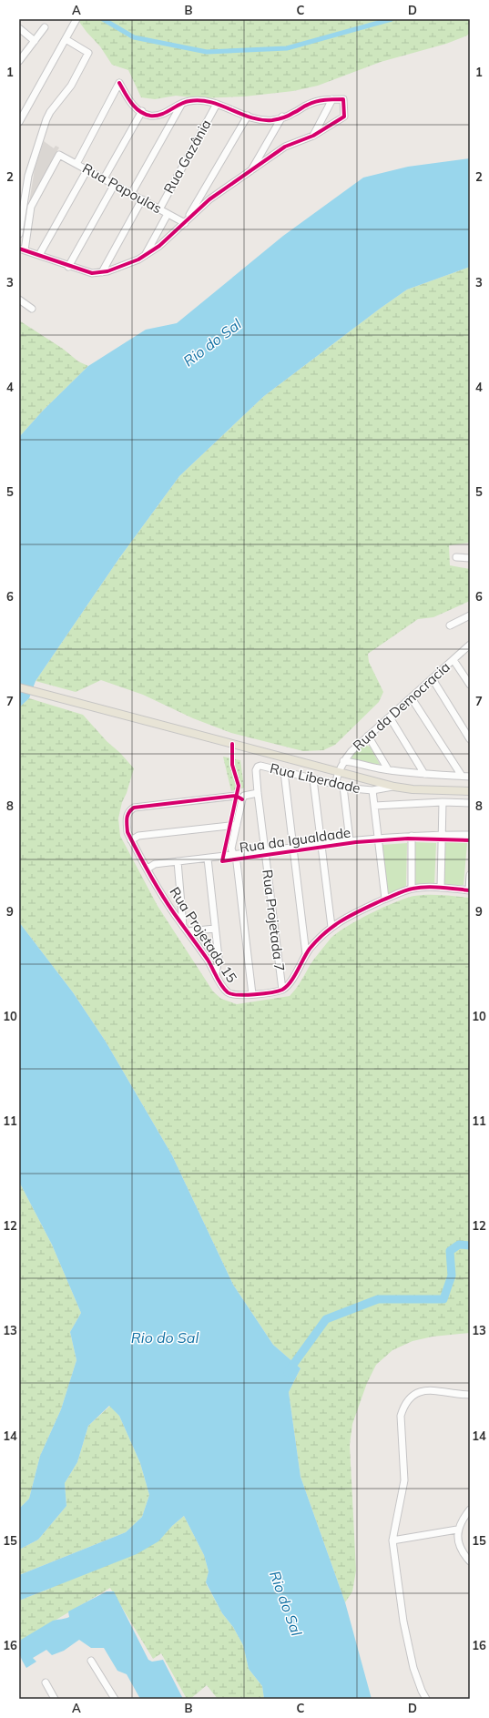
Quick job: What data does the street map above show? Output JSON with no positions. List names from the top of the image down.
{
  "streets": {
    "street": [
      "Rua Gazânia",
      "Rua Papoulas",
      "Rua da Democracia",
      "Rua Liberdade",
      "Rua da Igualdade",
      "Rua Projetada 7",
      "Rua Projetada 15"
    ]
  },
  "crossings": [
    ["Rua Gazânia", "Rua Papoulas"],
    ["Rua da Democracia", "Rua Liberdade"],
    ["Rua Liberdade", "Rua Projetada 7"],
    ["Rua da Igualdade", "Rua Projetada 7"],
    ["Rua da Igualdade", "Rua Projetada 15"],
    ["Rua Projetada 7", "Rua Projetada 15"]
  ],
  "water": ["Rio do Sal"],
  "grid": {
    "columns": [
      "A",
      "B",
      "C",
      "D"
    ],
    "rows": [
      "1",
      "2",
      "3",
      "4",
      "5",
      "6",
      "7",
      "8",
      "9",
      "10",
      "11",
      "12",
      "13",
      "14",
      "15",
      "16"
    ]
  }
}
